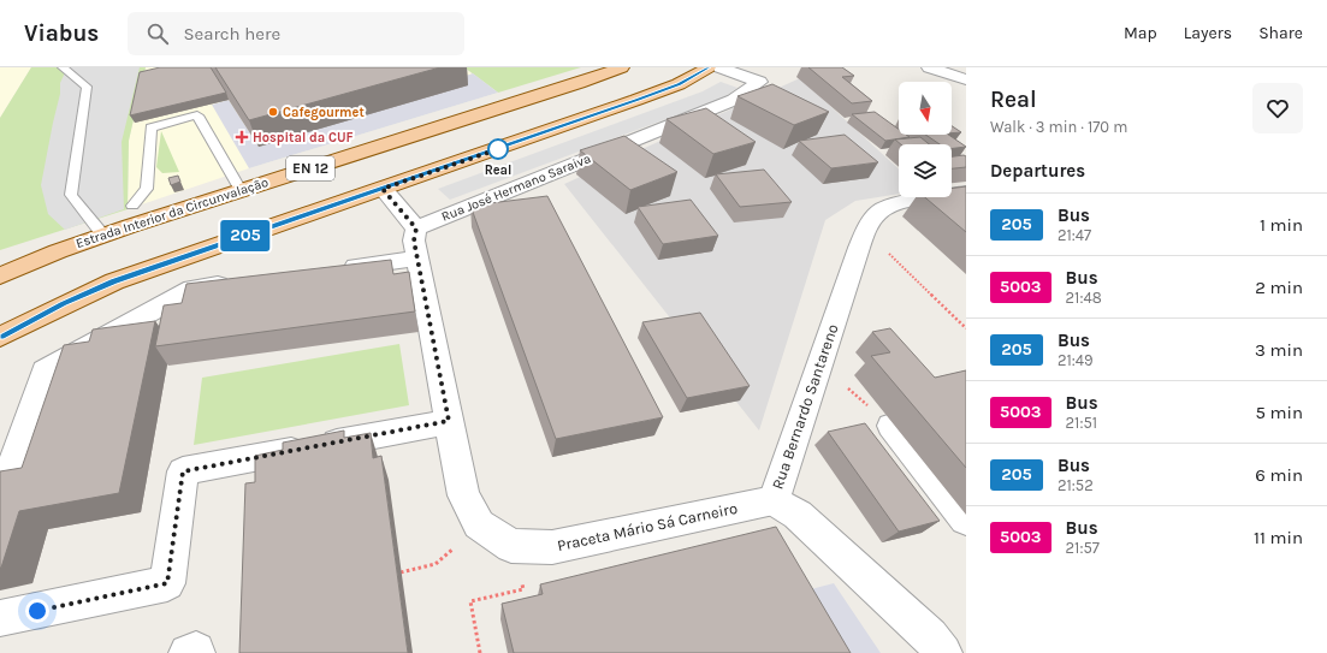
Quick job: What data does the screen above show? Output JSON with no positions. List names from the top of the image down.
{
  "streets": {
    "main road": ["EN 12", "Estrada Interior da Circunvalação"],
    "street": ["Rua José Hermano Saraiva", "Rua Bernardo Santareno", "Praceta Mário Sá Carneiro"]
  },
  "crossings": [
    ["Rua Bernardo Santareno", "Praceta Mário Sá Carneiro"]
  ],
  "places": {
    "other": ["Cafegourmet", "Real"],
    "health": ["Hospital da CUF"]
  },
  "lines": ["bus line 205"],
  "north": "bottom",
  "page": {
    "header": "Viabus",
    "search": "Search here",
    "nav": ["Map", "Layers", "Share"],
    "on_map": "205",
    "heading": [
      ["Real", "Walk · 3 min · 170 m"],
      "Departures"
    ],
    "list": [
      {
        "mark": "205",
        "name": "Bus",
        "note": "21:47",
        "value": "1 min"
      },
      {
        "mark": "5003",
        "name": "Bus",
        "note": "21:48",
        "value": "2 min"
      },
      {
        "mark": "205",
        "name": "Bus",
        "note": "21:49",
        "value": "3 min"
      },
      {
        "mark": "5003",
        "name": "Bus",
        "note": "21:51",
        "value": "5 min"
      },
      {
        "mark": "205",
        "name": "Bus",
        "note": "21:52",
        "value": "6 min"
      },
      {
        "mark": "5003",
        "name": "Bus",
        "note": "21:57",
        "value": "11 min"
      }
    ]
  }
}
